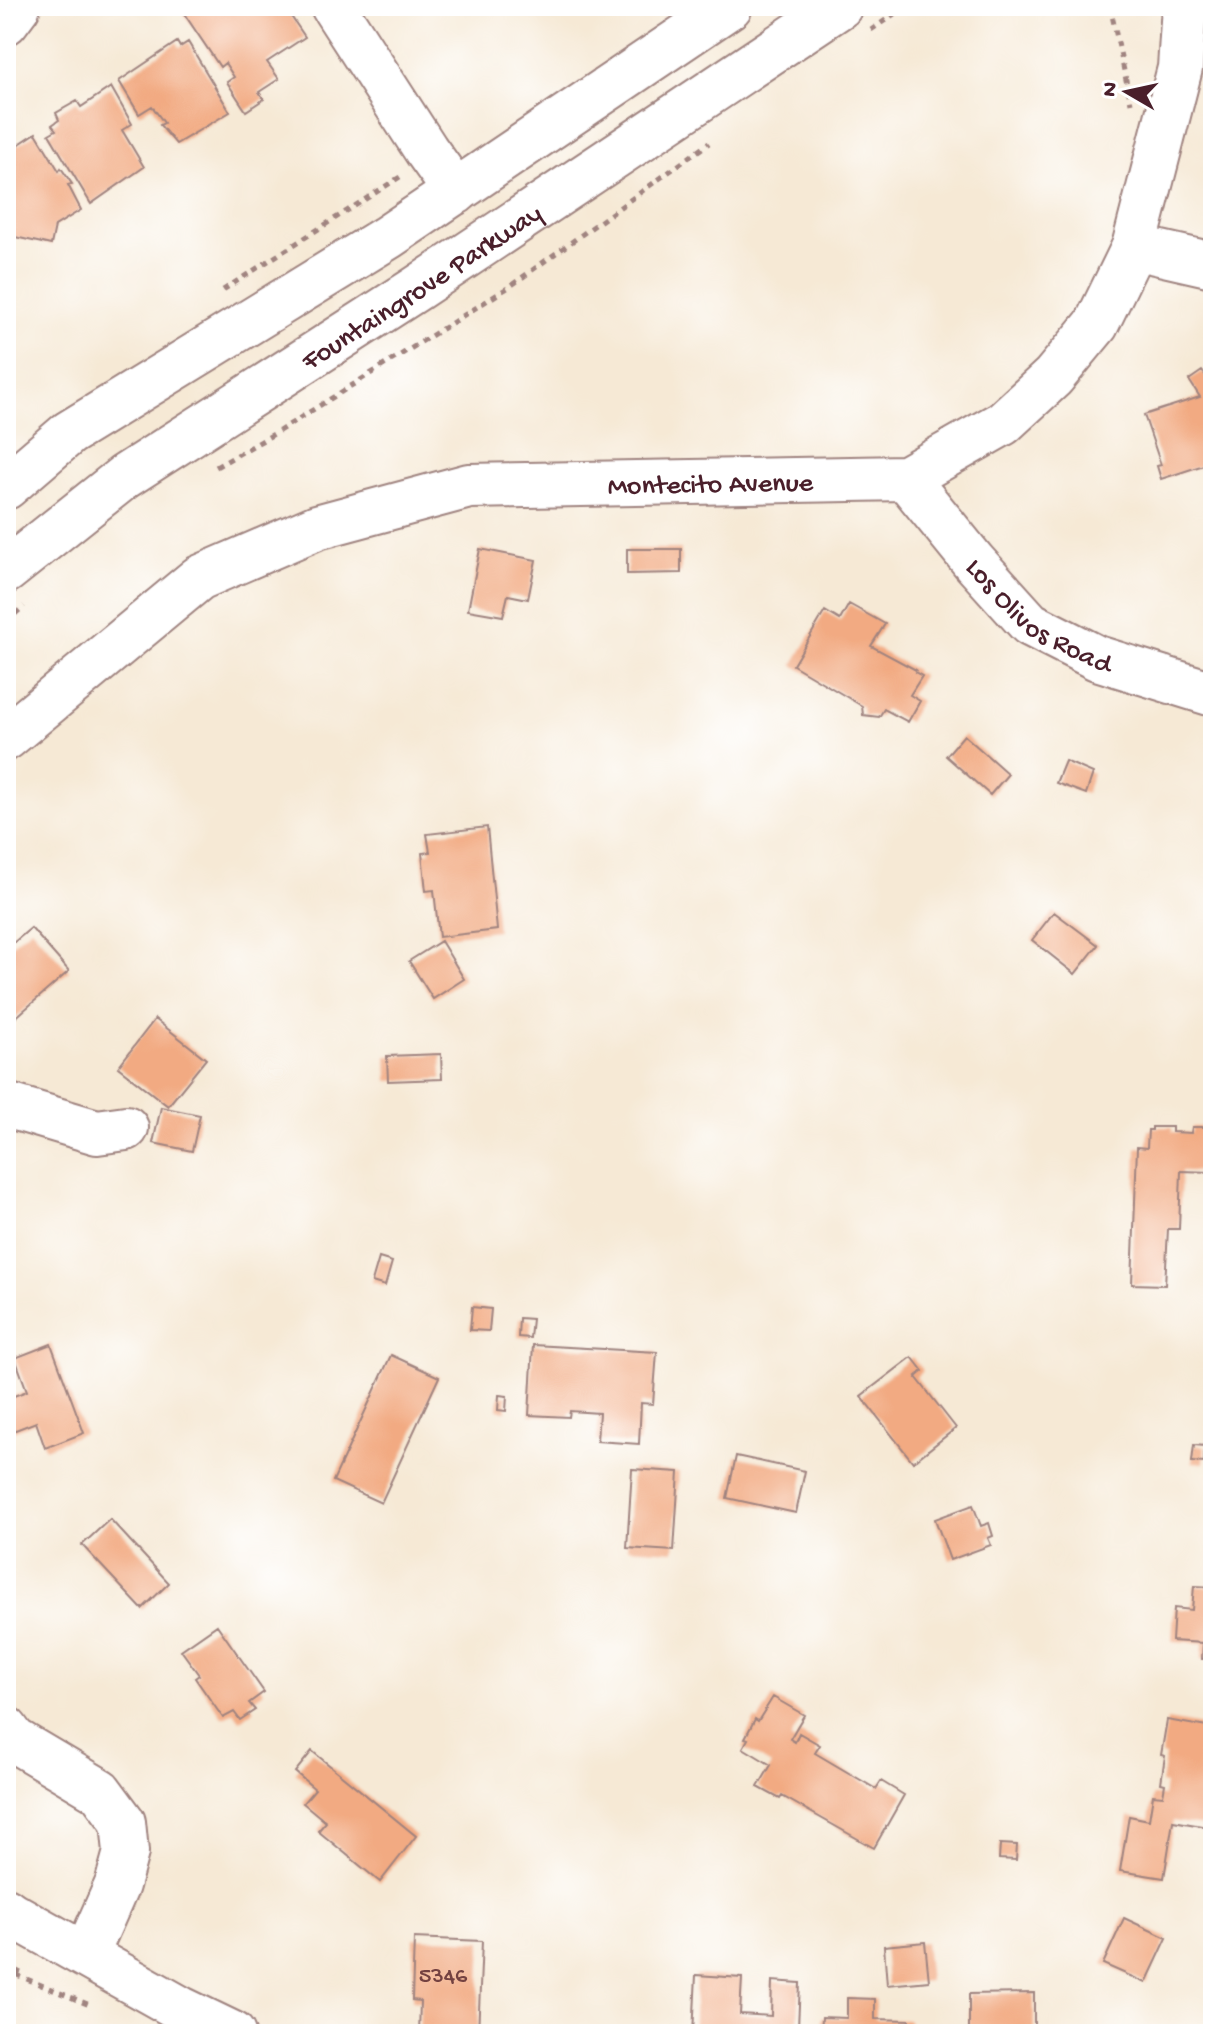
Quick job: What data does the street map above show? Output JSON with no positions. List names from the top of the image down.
{
  "streets": {
    "street": ["Fountaingrove Parkway", "Montecito Avenue", "Los Olivos Road"]
  },
  "crossings": [
    ["Montecito Avenue", "Los Olivos Road"]
  ],
  "house_numbers": ["5346"],
  "north": "left"
}
